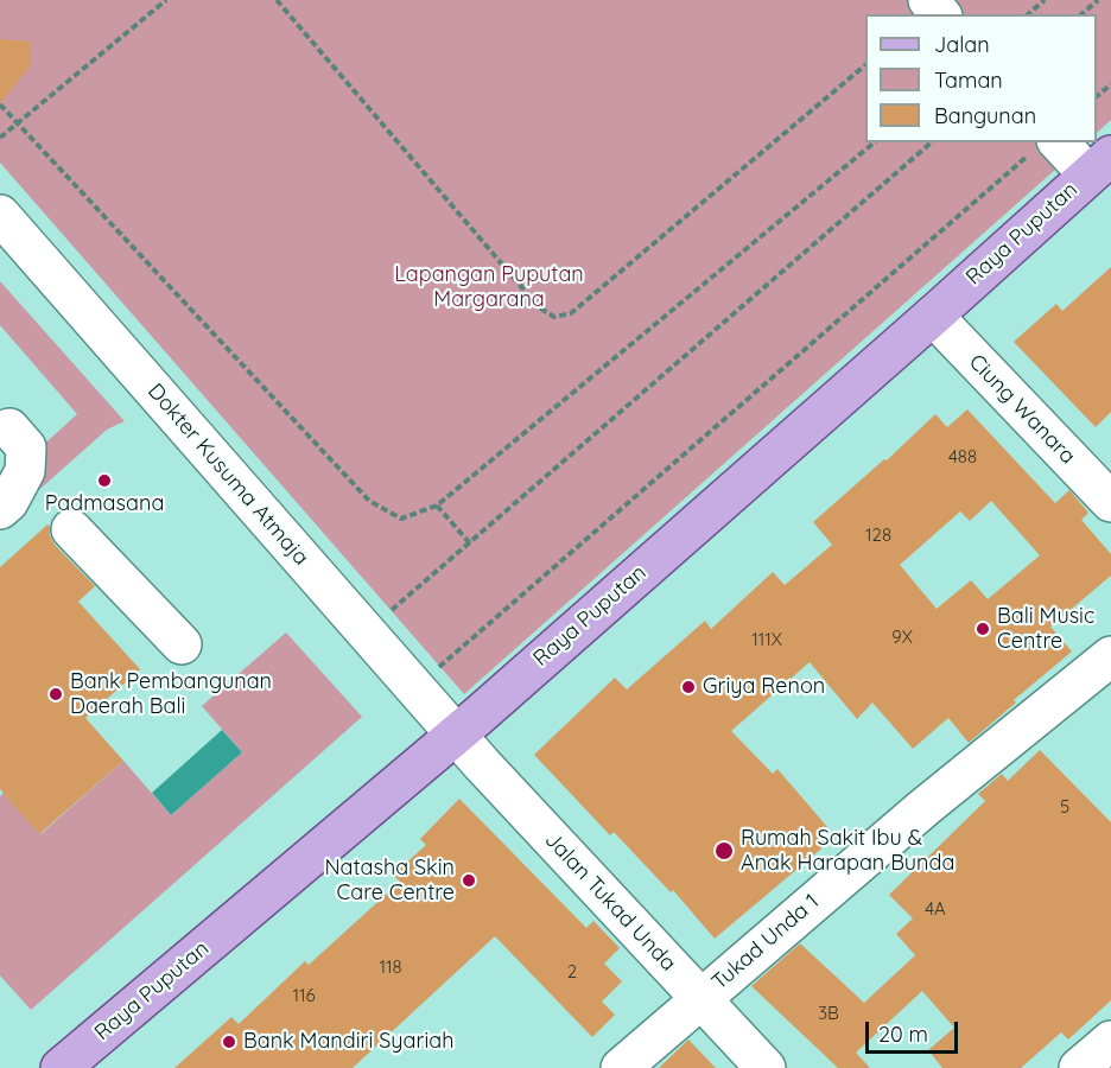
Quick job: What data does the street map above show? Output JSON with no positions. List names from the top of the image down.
{
  "streets": {
    "main road": ["Raya Puputan"],
    "street": [
      "Ciung Wanara",
      "Dokter Kusuma Atmaja",
      "Jalan Tukad Unda",
      "Tukad Unda 1"
    ]
  },
  "crossings": [
    ["Raya Puputan", "Ciung Wanara"],
    ["Raya Puputan", "Dokter Kusuma Atmaja"],
    ["Raya Puputan", "Jalan Tukad Unda"],
    ["Dokter Kusuma Atmaja", "Jalan Tukad Unda"],
    ["Jalan Tukad Unda", "Tukad Unda 1"]
  ],
  "parks": ["Lapangan Puputan Margarana"],
  "places": [
    "Padmasana",
    "Bali Music Centre",
    "Griya Renon",
    "Bank Pembangunan Daerah Bali",
    "Rumah Sakit Ibu & Anak Harapan Bunda",
    "Natasha Skin Care Centre",
    "Bank Mandiri Syariah"
  ],
  "house_numbers": [
    "488",
    "128",
    "9X",
    "111X",
    "5",
    "4A",
    "118",
    "2",
    "116",
    "3B"
  ],
  "legend": ["Jalan", "Taman", "Bangunan"],
  "scale_bar": "20 m"
}
